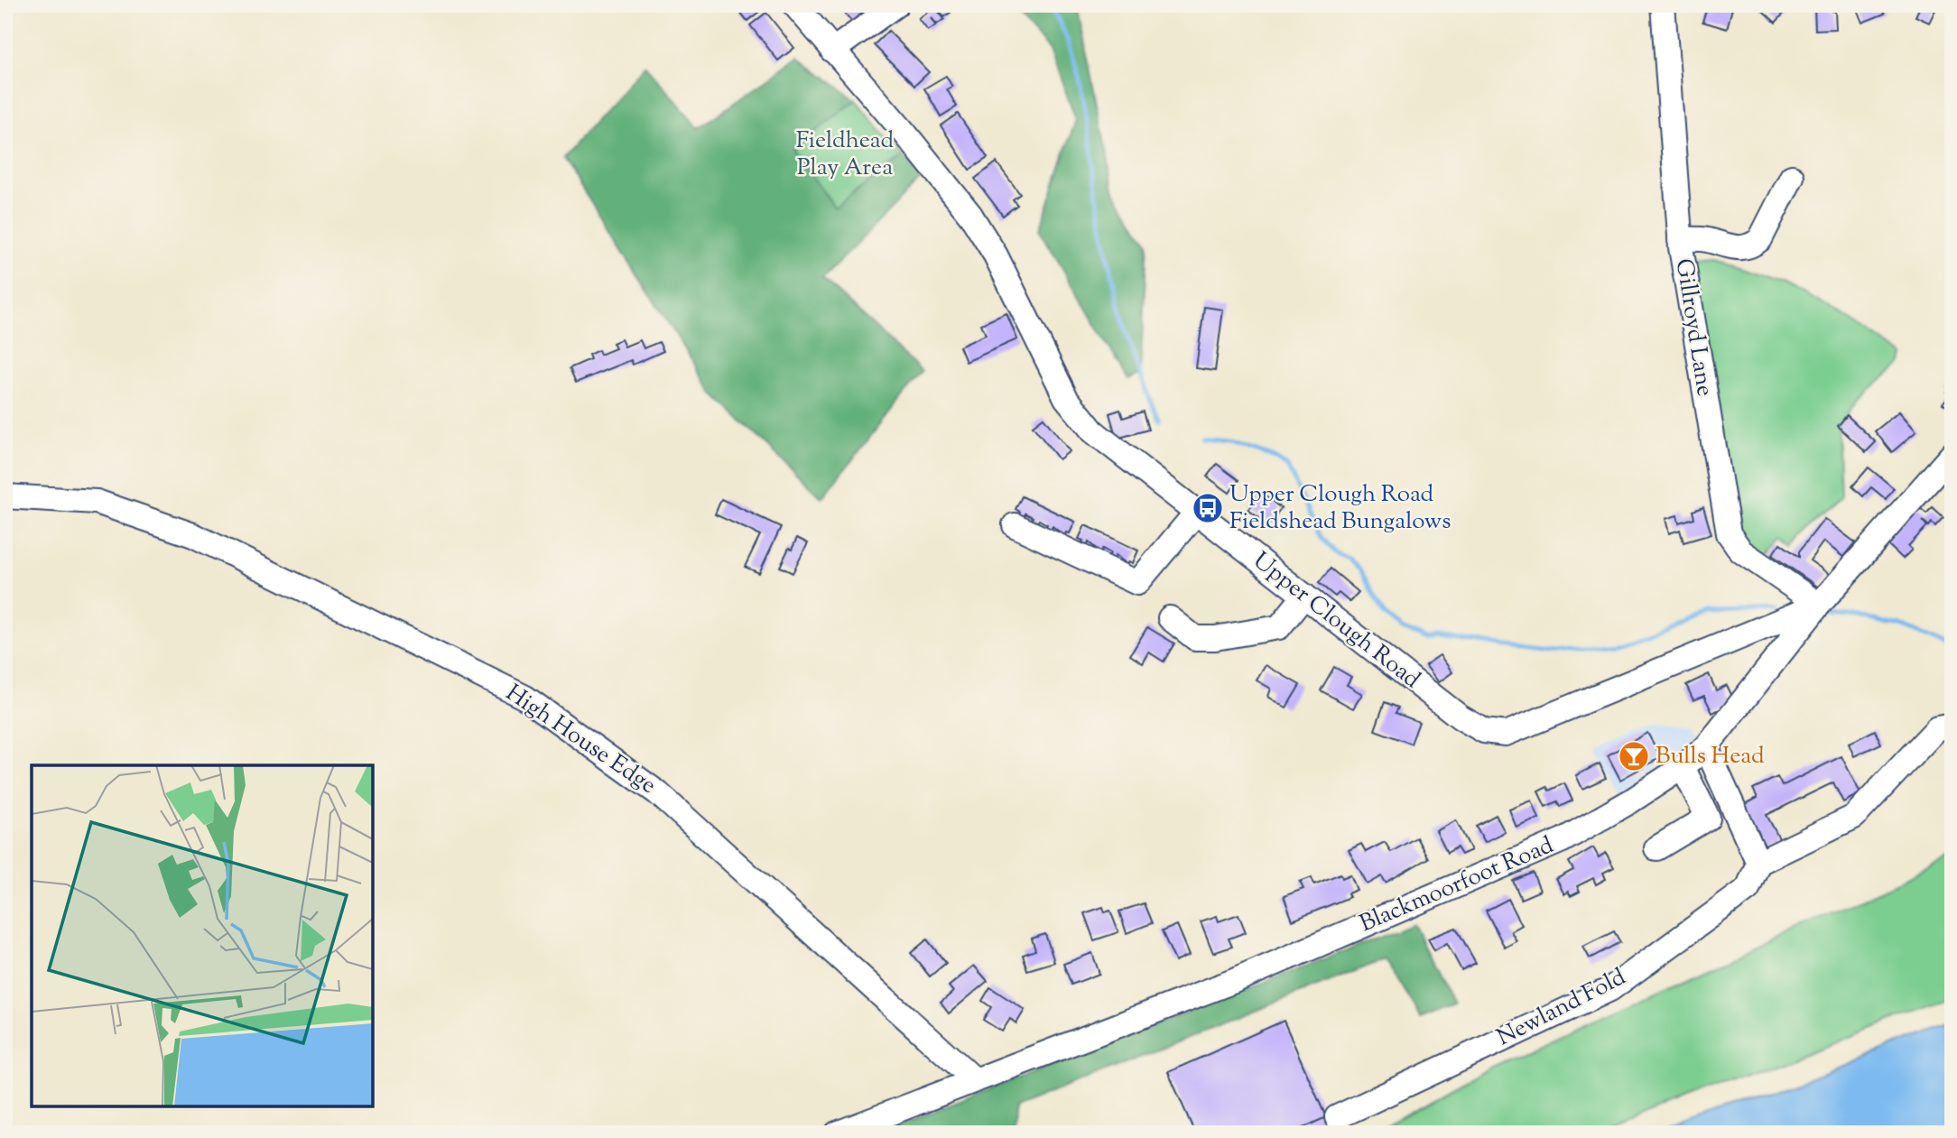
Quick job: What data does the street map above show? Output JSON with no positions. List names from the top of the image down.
{
  "streets": {
    "street": [
      "Gillroyd Lane",
      "Upper Clough Road",
      "High House Edge",
      "Blackmoorfoot Road",
      "Newland Fold"
    ]
  },
  "crossings": [
    ["Gillroyd Lane", "Upper Clough Road"],
    ["Gillroyd Lane", "Blackmoorfoot Road"],
    ["Upper Clough Road", "Blackmoorfoot Road"],
    ["High House Edge", "Blackmoorfoot Road"]
  ],
  "parks": ["Fieldhead Play Area"],
  "places": {
    "bus stop": ["Upper Clough Road Fieldshead Bungalows"],
    "bar": ["Bulls Head"]
  }
}
